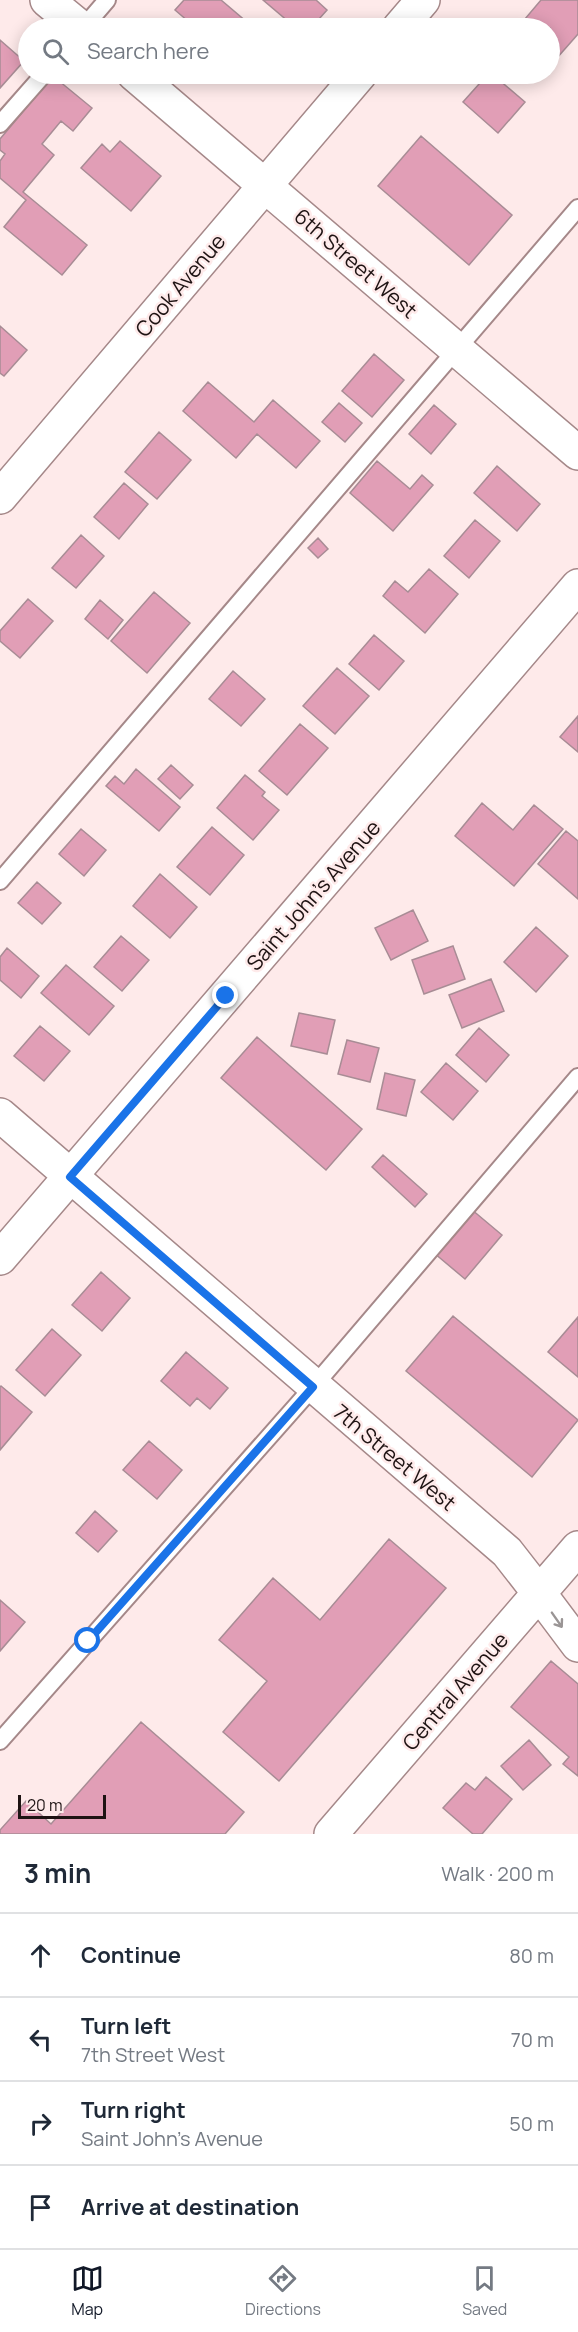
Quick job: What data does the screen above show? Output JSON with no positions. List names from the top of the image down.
{
  "streets": {
    "street": [
      "6th Street West",
      "Cook Avenue",
      "Saint John's Avenue",
      "7th Street West",
      "Central Avenue"
    ]
  },
  "crossings": [
    ["6th Street West", "Cook Avenue"],
    ["Saint John's Avenue", "7th Street West"],
    ["7th Street West", "Central Avenue"]
  ],
  "scale_bar": "20 m",
  "page": {
    "search": "Search here",
    "scale": "20 m",
    "heading": ["3 min", "Walk · 200 m"],
    "list": [
      ["Continue", "80 m"],
      ["Turn left", "7th Street West", "70 m"],
      ["Turn right", "Saint John's Avenue", "50 m"],
      "Arrive at destination"
    ],
    "nav": ["Map", "Directions", "Saved"]
  }
}
